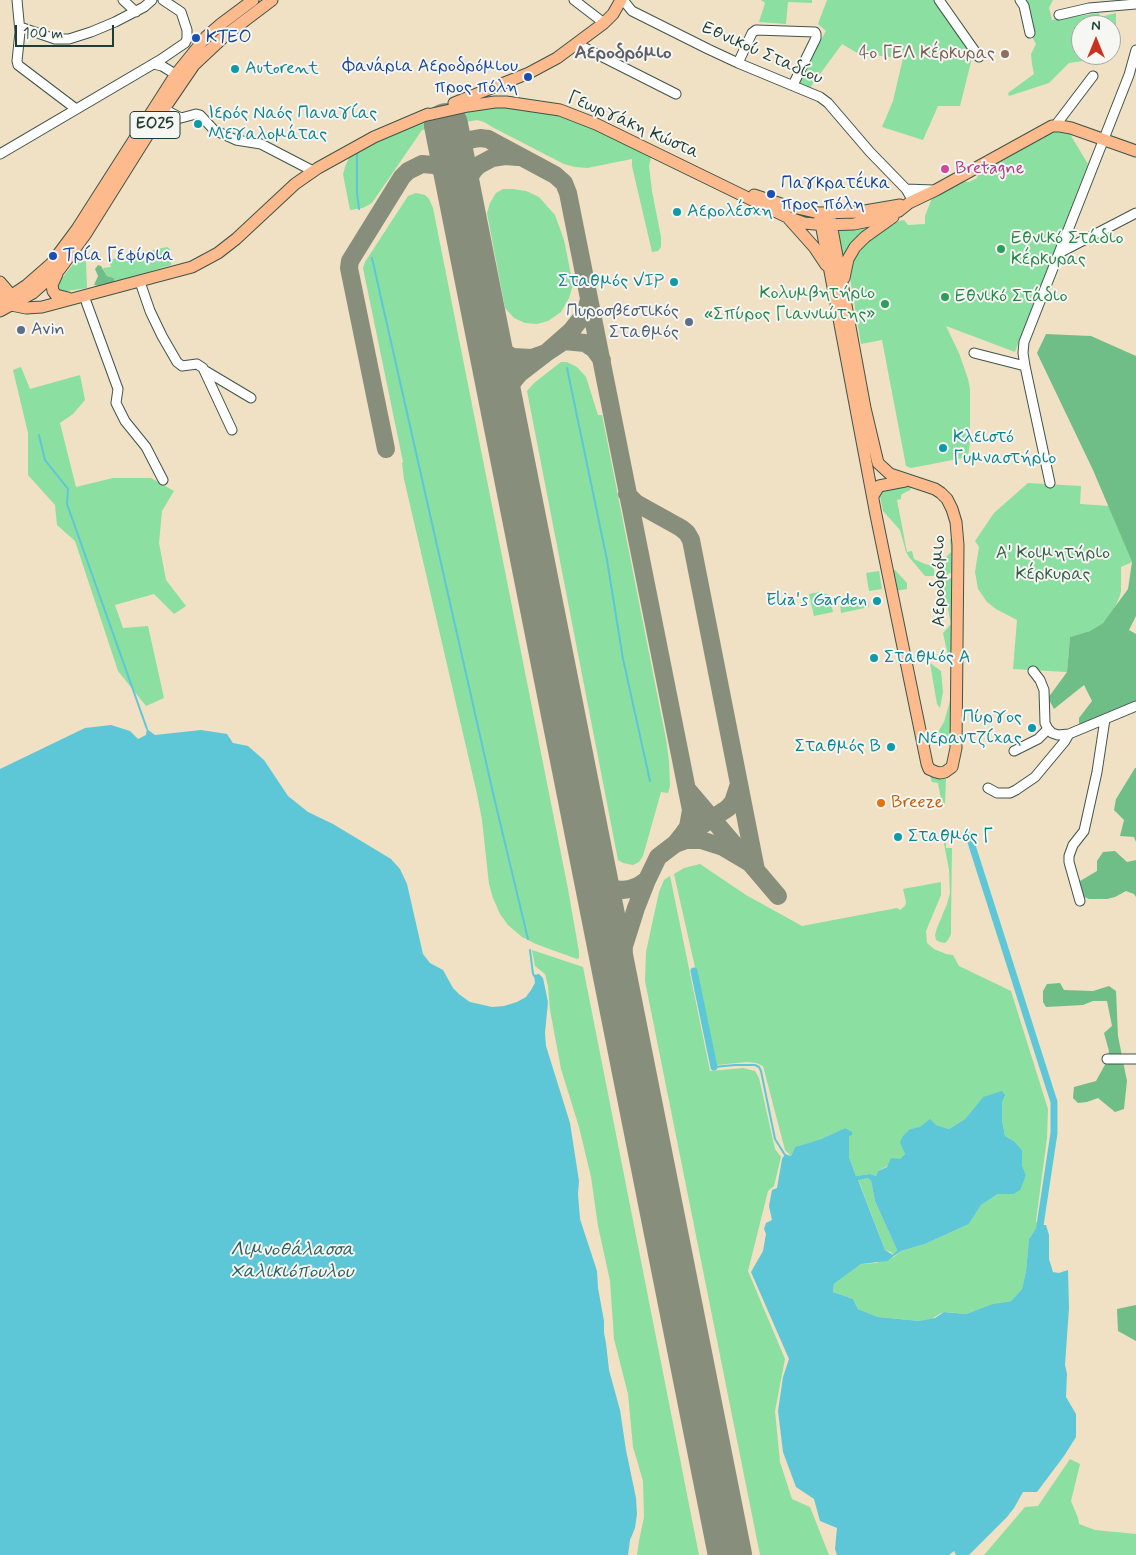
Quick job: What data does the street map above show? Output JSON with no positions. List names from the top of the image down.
{
  "streets": {
    "main road": ["ΕΟ25", "Γεωργάκη Κώστα", "Αεροδρόμιο"],
    "street": ["Εθνικού Σταδίου"]
  },
  "crossings": [
    ["Εθνικού Σταδίου", "Γεωργάκη Κώστα"],
    ["ΕΟ25", "Γεωργάκη Κώστα"],
    ["Γεωργάκη Κώστα", "Αεροδρόμιο"]
  ],
  "districts": ["Αεροδρόμιο"],
  "water": ["Λιμνοθάλασσα Χαλικιόπουλου"],
  "parks": ["Α' Κοιμητήριο Κέρκυρας"],
  "places": [
    "ΚΤΕΟ",
    "4ο ΓΕΛ Κέρκυρας",
    "Autorent",
    "Φανάρια Αεροδρόμιου προς πόλη",
    "Ιερός Ναός Παναγίας Μεγαλομάτας",
    "Bretagne",
    "Παγκρατέικα προς πόλη",
    "Αερολέσχη",
    "Εθνικό Στάδιο Κέρκυρας",
    "Τρία Γεφύρια",
    "Σταθμός VIP",
    "Εθνικό Στάδιο",
    "Κολυμβητήριο «Σπύρος Γιαννιώτης»",
    "Πυροσβεστικός Σταθμός",
    "Avin",
    "Κλειστό Γυμναστήριο",
    "Elia's Garden",
    "Σταθμός Α",
    "Πύργος Νεραντζίχας",
    "Σταθμός B",
    "Breeze",
    "Σταθμός Γ"
  ],
  "scale_bar": "100 m",
  "north": "top"
}
